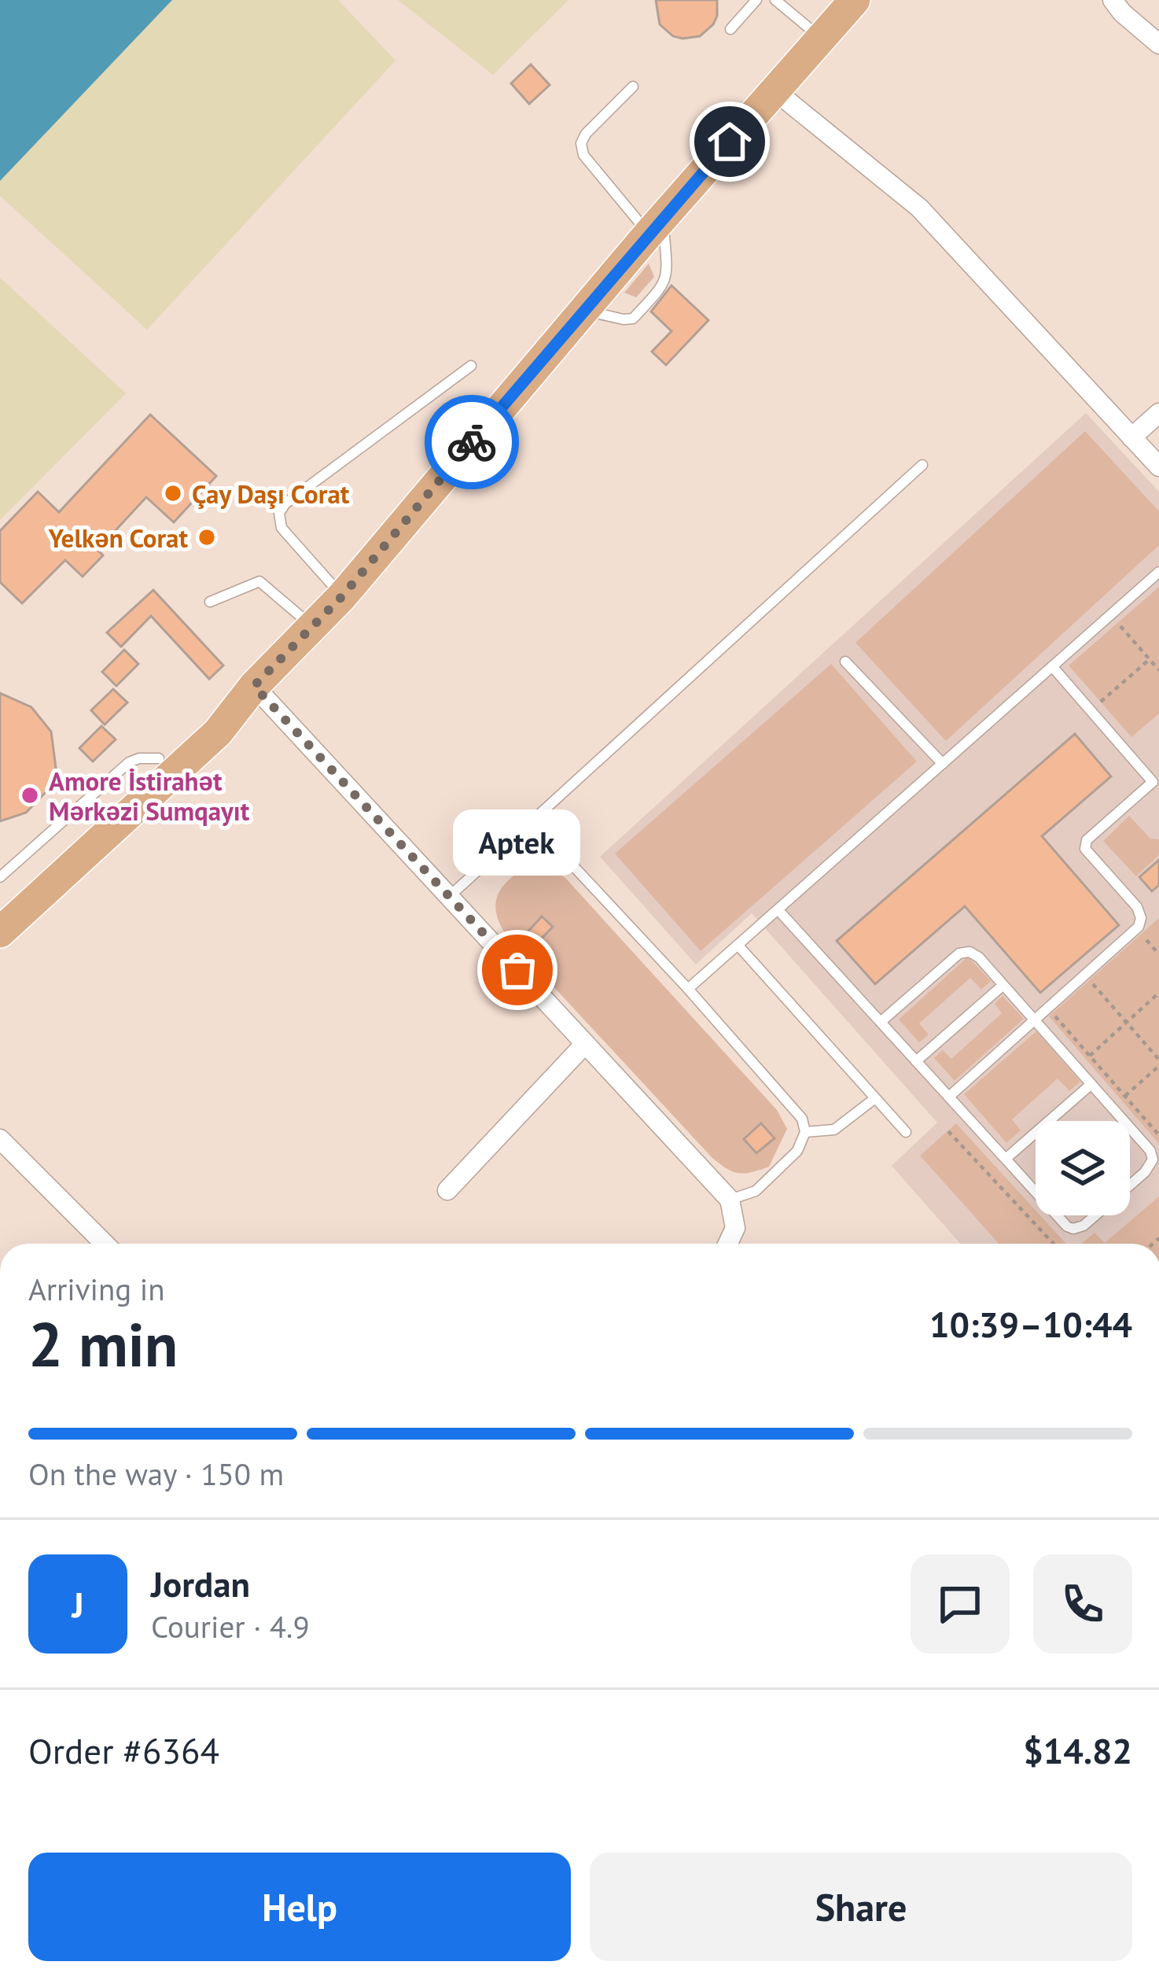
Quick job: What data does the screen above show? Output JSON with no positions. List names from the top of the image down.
{
  "places": [
    "Çay Daşı Corat",
    "Yelkən Corat",
    "Amore İstirahət Mərkəzi Sumqayıt",
    "Aptek"
  ],
  "page": {
    "bubble": "Aptek",
    "heading": ["2 min", "Arriving in", "10:39–10:44"],
    "panel": [
      "Jordan",
      "Courier · 4.9",
      "Order #6364",
      "$14.82"
    ],
    "bar": "On the way · 150 m",
    "round": "J",
    "buttons": ["Help", "Share"]
  }
}
